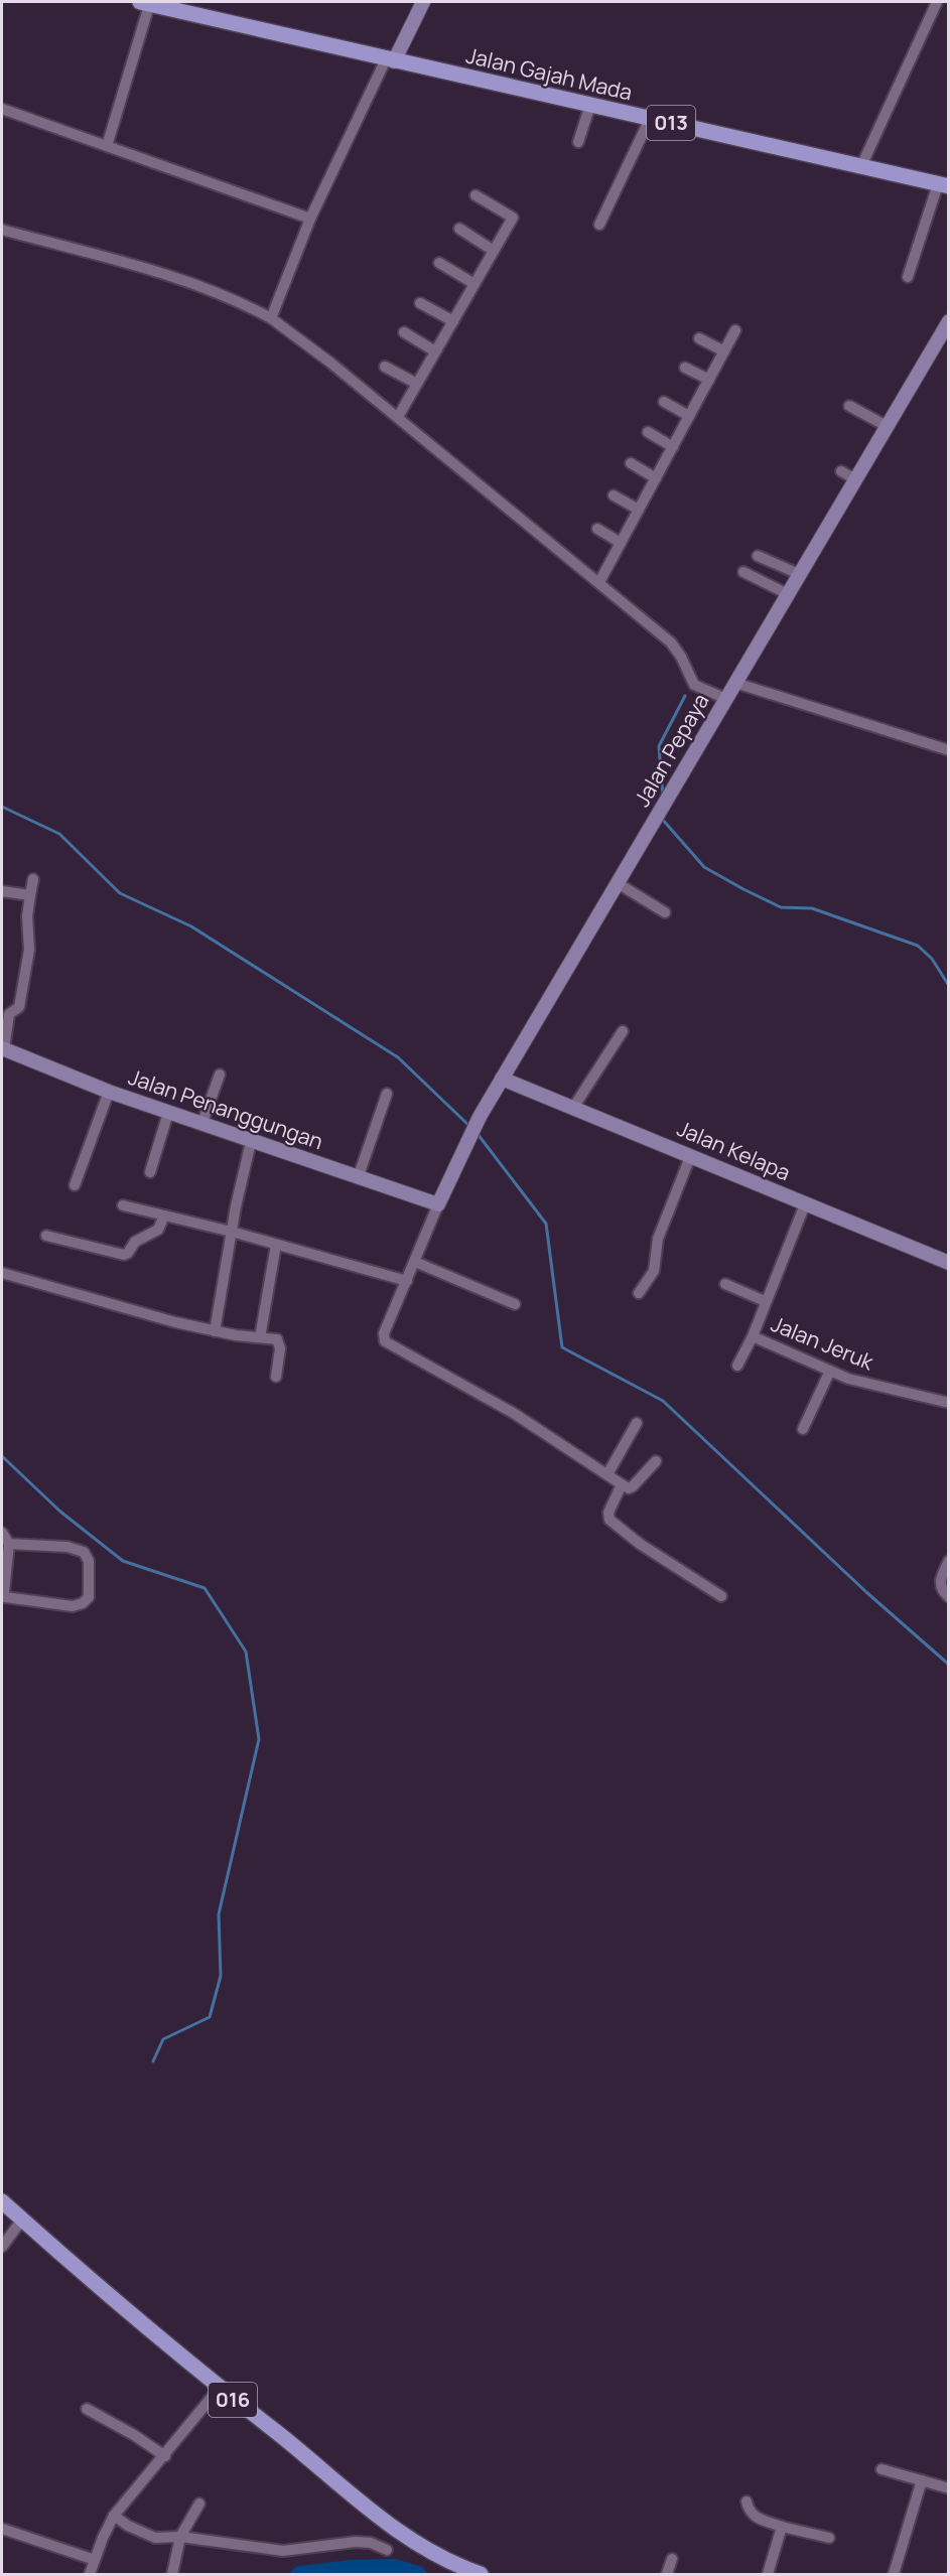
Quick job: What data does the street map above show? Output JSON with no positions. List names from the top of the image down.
{
  "streets": {
    "main road": ["Jalan Gajah Mada", "013", "016"],
    "street": [
      "Jalan Pepaya",
      "Jalan Penanggungan",
      "Jalan Kelapa",
      "Jalan Jeruk"
    ]
  },
  "crossings": [
    ["Jalan Pepaya", "Jalan Penanggungan"],
    ["Jalan Pepaya", "Jalan Kelapa"]
  ]
}
